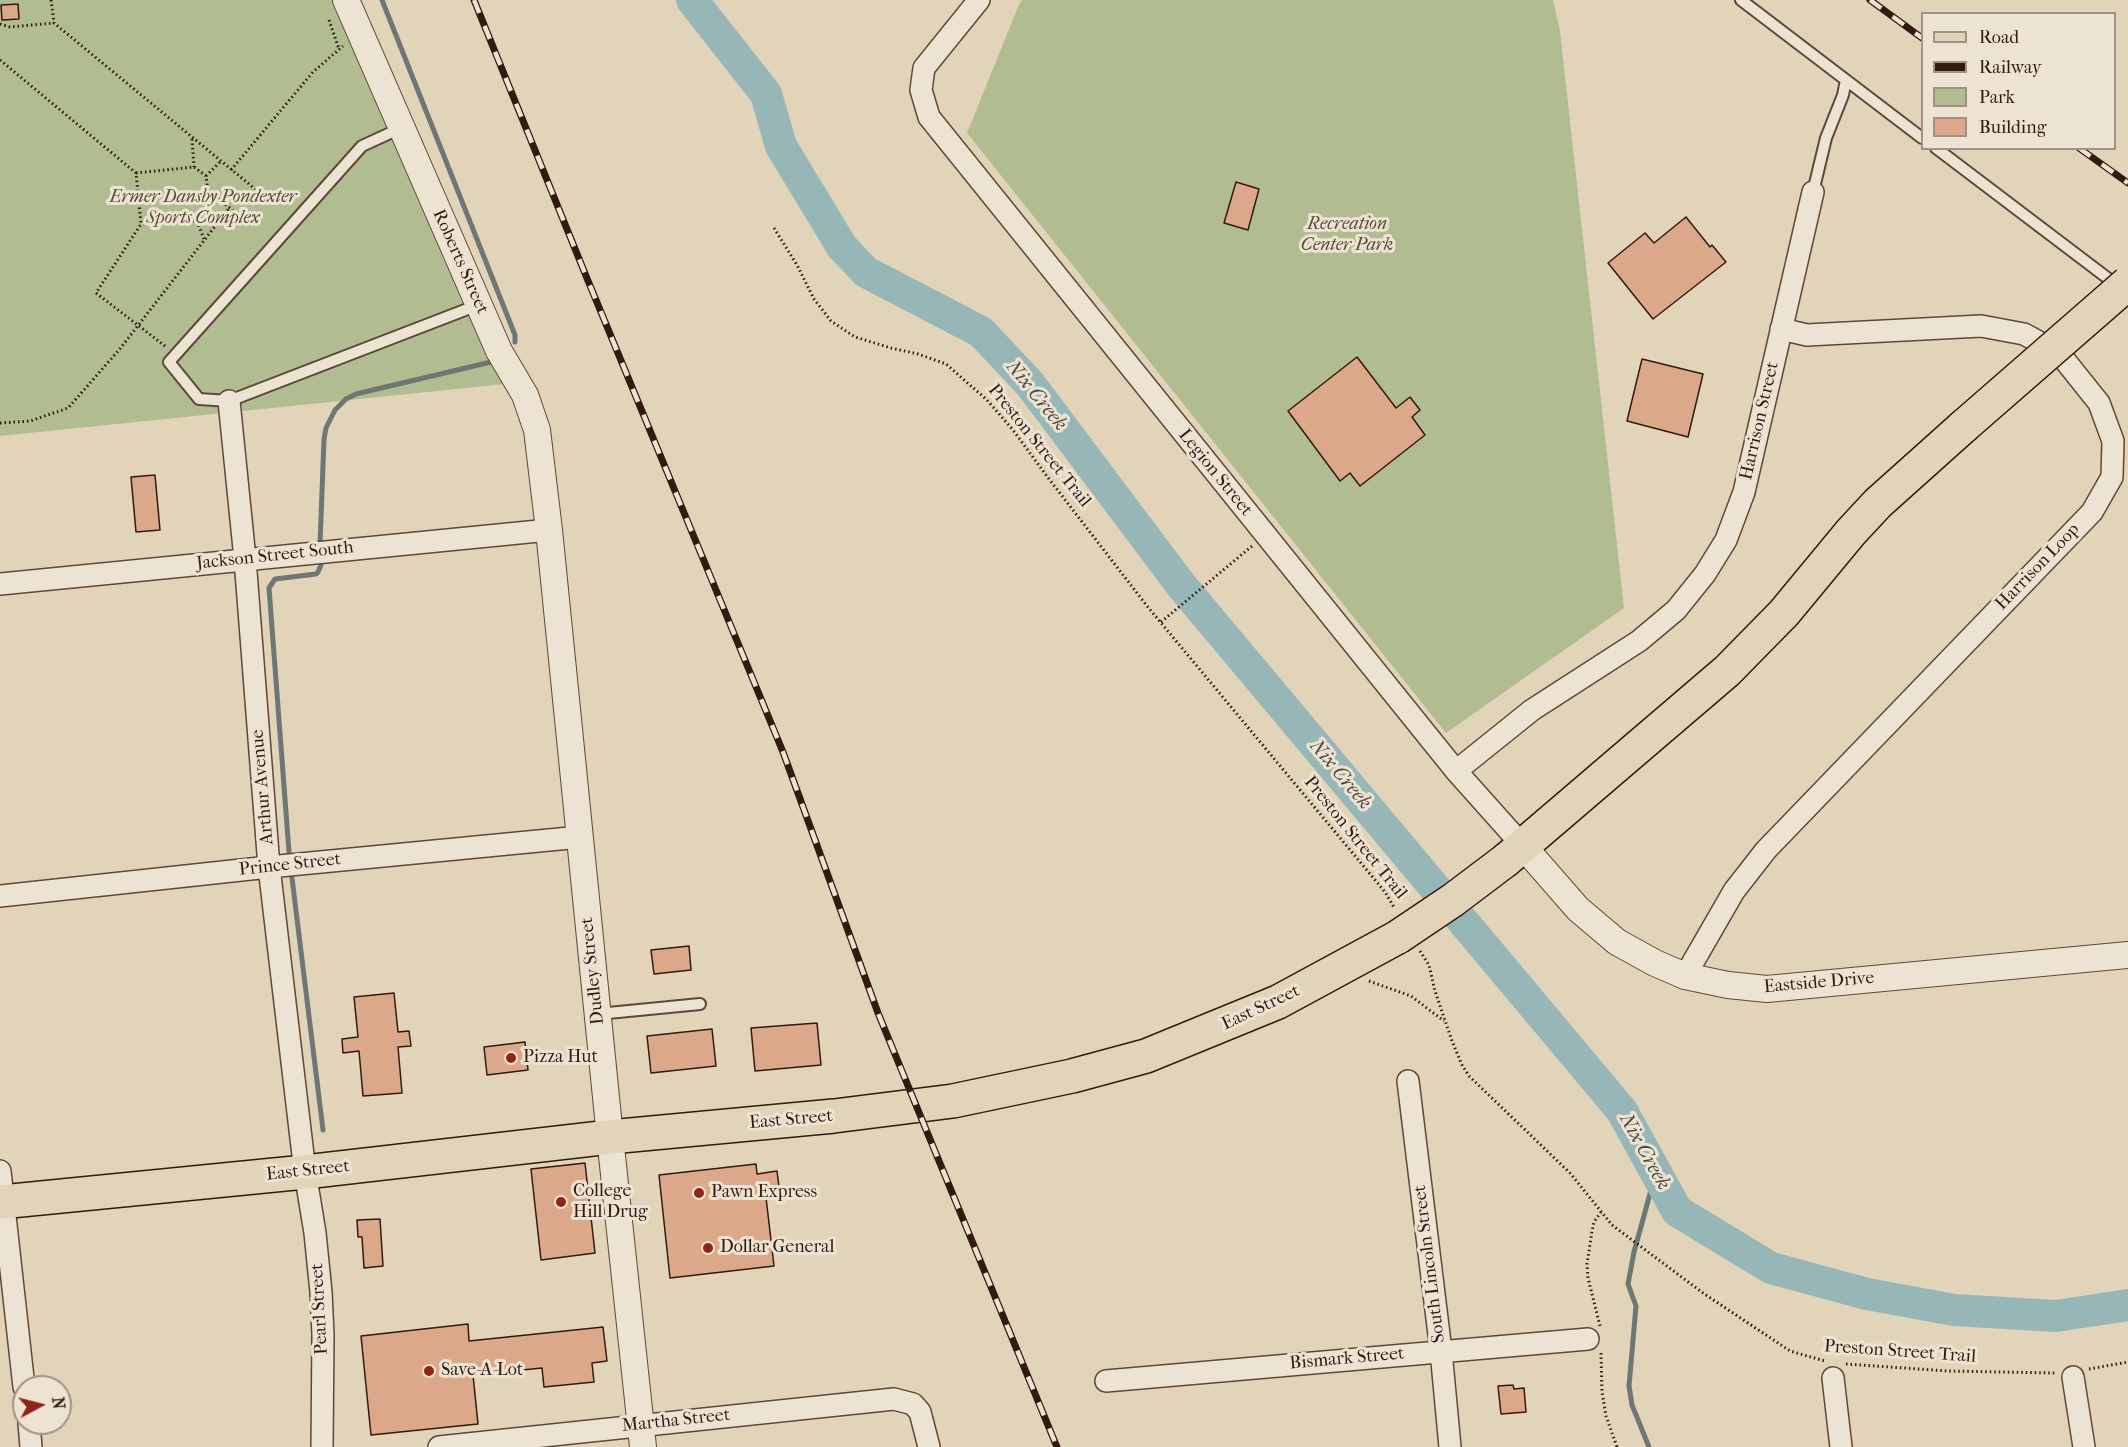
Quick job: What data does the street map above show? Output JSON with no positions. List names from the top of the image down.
{
  "streets": {
    "main road": ["East Street"],
    "street": [
      "Roberts Street",
      "Harrison Street",
      "Legion Street",
      "Jackson Street South",
      "Harrison Loop",
      "Arthur Avenue",
      "Prince Street",
      "Dudley Street",
      "Eastside Drive",
      "South Lincoln Street",
      "Pearl Street",
      "Bismark Street",
      "Martha Street"
    ],
    "path": ["Preston Street Trail"]
  },
  "crossings": [
    ["Roberts Street", "Jackson Street South"],
    ["Roberts Street", "Dudley Street"],
    ["Harrison Street", "Legion Street"],
    ["Harrison Street", "Harrison Loop"],
    ["Preston Street Trail", "East Street"],
    ["Legion Street", "Eastside Drive"],
    ["Legion Street", "East Street"],
    ["Jackson Street South", "Arthur Avenue"],
    ["Jackson Street South", "Dudley Street"],
    ["Harrison Loop", "Eastside Drive"],
    ["Arthur Avenue", "Prince Street"],
    ["Arthur Avenue", "East Street"],
    ["Arthur Avenue", "Pearl Street"],
    ["Prince Street", "Dudley Street"],
    ["Dudley Street", "East Street"],
    ["Dudley Street", "Martha Street"],
    ["Eastside Drive", "East Street"],
    ["East Street", "Pearl Street"],
    ["South Lincoln Street", "Bismark Street"]
  ],
  "water": ["Nix Creek"],
  "parks": ["Ermer Dansby Pondexter Sports Complex", "Recreation Center Park"],
  "places": [
    "Pizza Hut",
    "Pawn Express",
    "College Hill Drug",
    "Dollar General",
    "Save-A-Lot"
  ],
  "legend": [
    "Road",
    "Railway",
    "Park",
    "Building"
  ],
  "north": "right"
}
